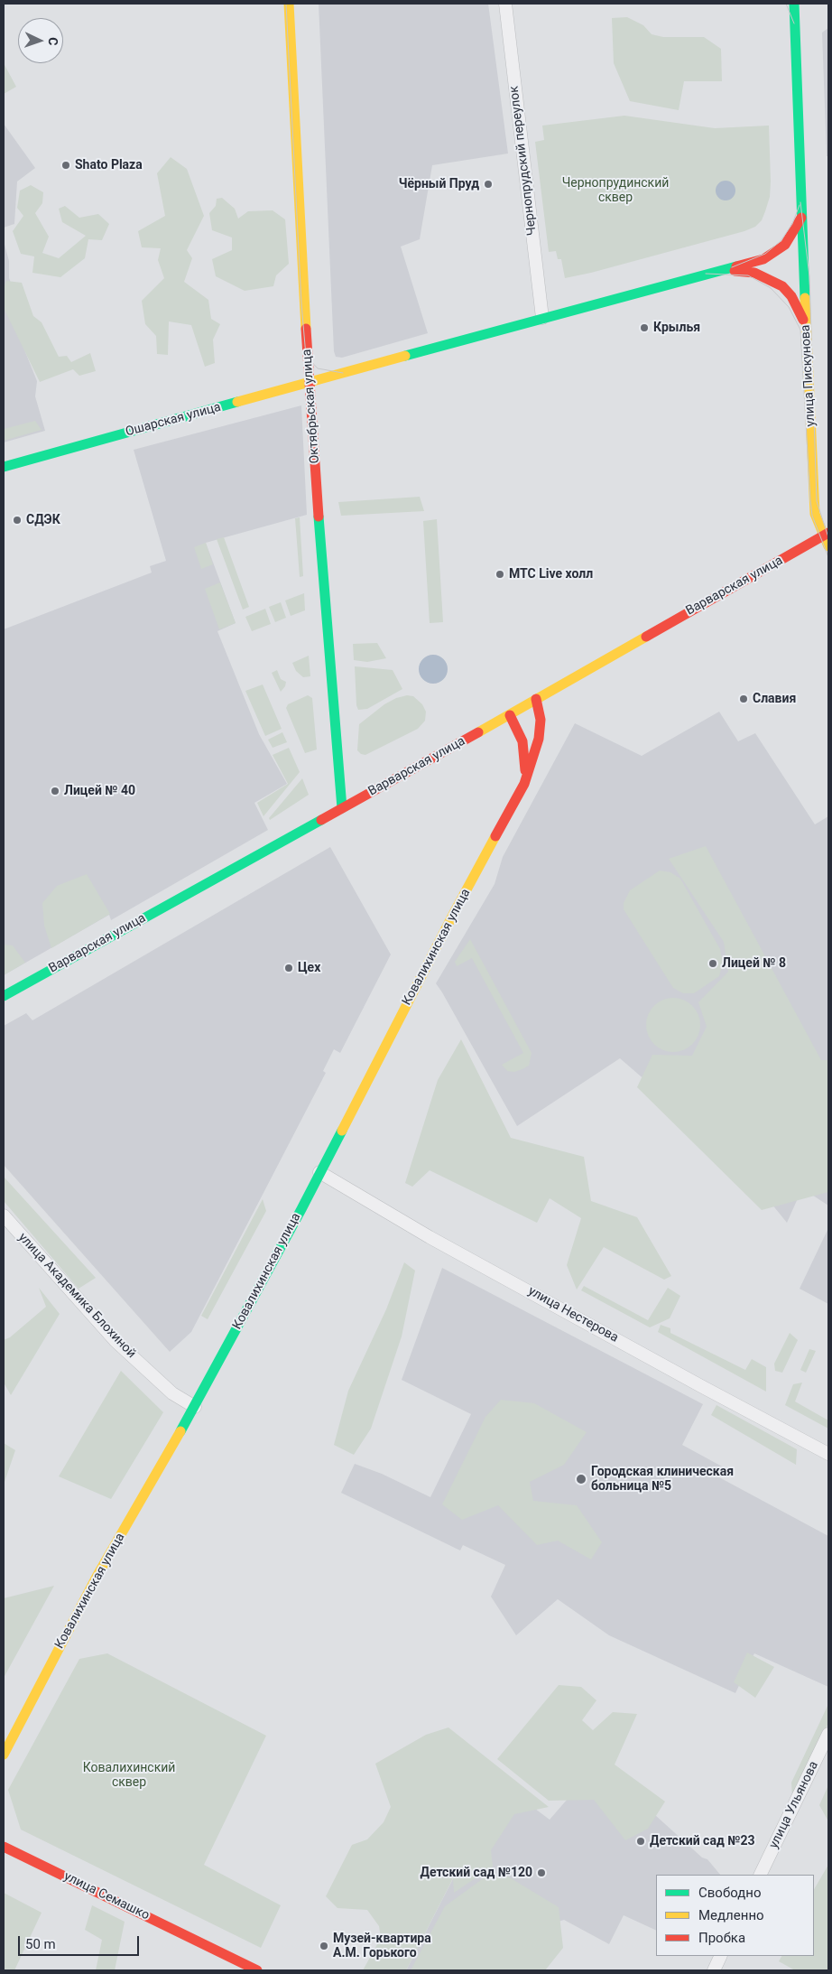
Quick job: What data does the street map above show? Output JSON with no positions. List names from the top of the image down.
{
  "streets": {
    "street": [
      "Чернопрудский переулок",
      "улица Пискунова",
      "Октябрьская улица",
      "Ошарская улица",
      "Варварская улица",
      "Ковалихинская улица",
      "улица Академика Блохиной",
      "улица Нестерова",
      "улица Ульянова",
      "улица Семашко"
    ]
  },
  "crossings": [
    ["Чернопрудский переулок", "Ошарская улица"],
    ["улица Пискунова", "Ошарская улица"],
    ["улица Пискунова", "Варварская улица"],
    ["Октябрьская улица", "Ошарская улица"],
    ["Октябрьская улица", "Варварская улица"],
    ["Варварская улица", "Ковалихинская улица"],
    ["Ковалихинская улица", "улица Академика Блохиной"],
    ["Ковалихинская улица", "улица Нестерова"]
  ],
  "parks": ["Чернопрудинский сквер", "Ковалихинский сквер"],
  "places": [
    "Shato Plaza",
    "Чёрный Пруд",
    "Крылья",
    "СДЭК",
    "МТС Live холл",
    "Славия",
    "Лицей № 40",
    "Лицей № 8",
    "Цех",
    "Городская клиническая больница №5",
    "Детский сад №23",
    "Детский сад №120",
    "Музей-квартира А.М. Горького"
  ],
  "legend": ["Свободно", "Медленно", "Пробка"],
  "scale_bar": "50 m",
  "north": "right"
}
